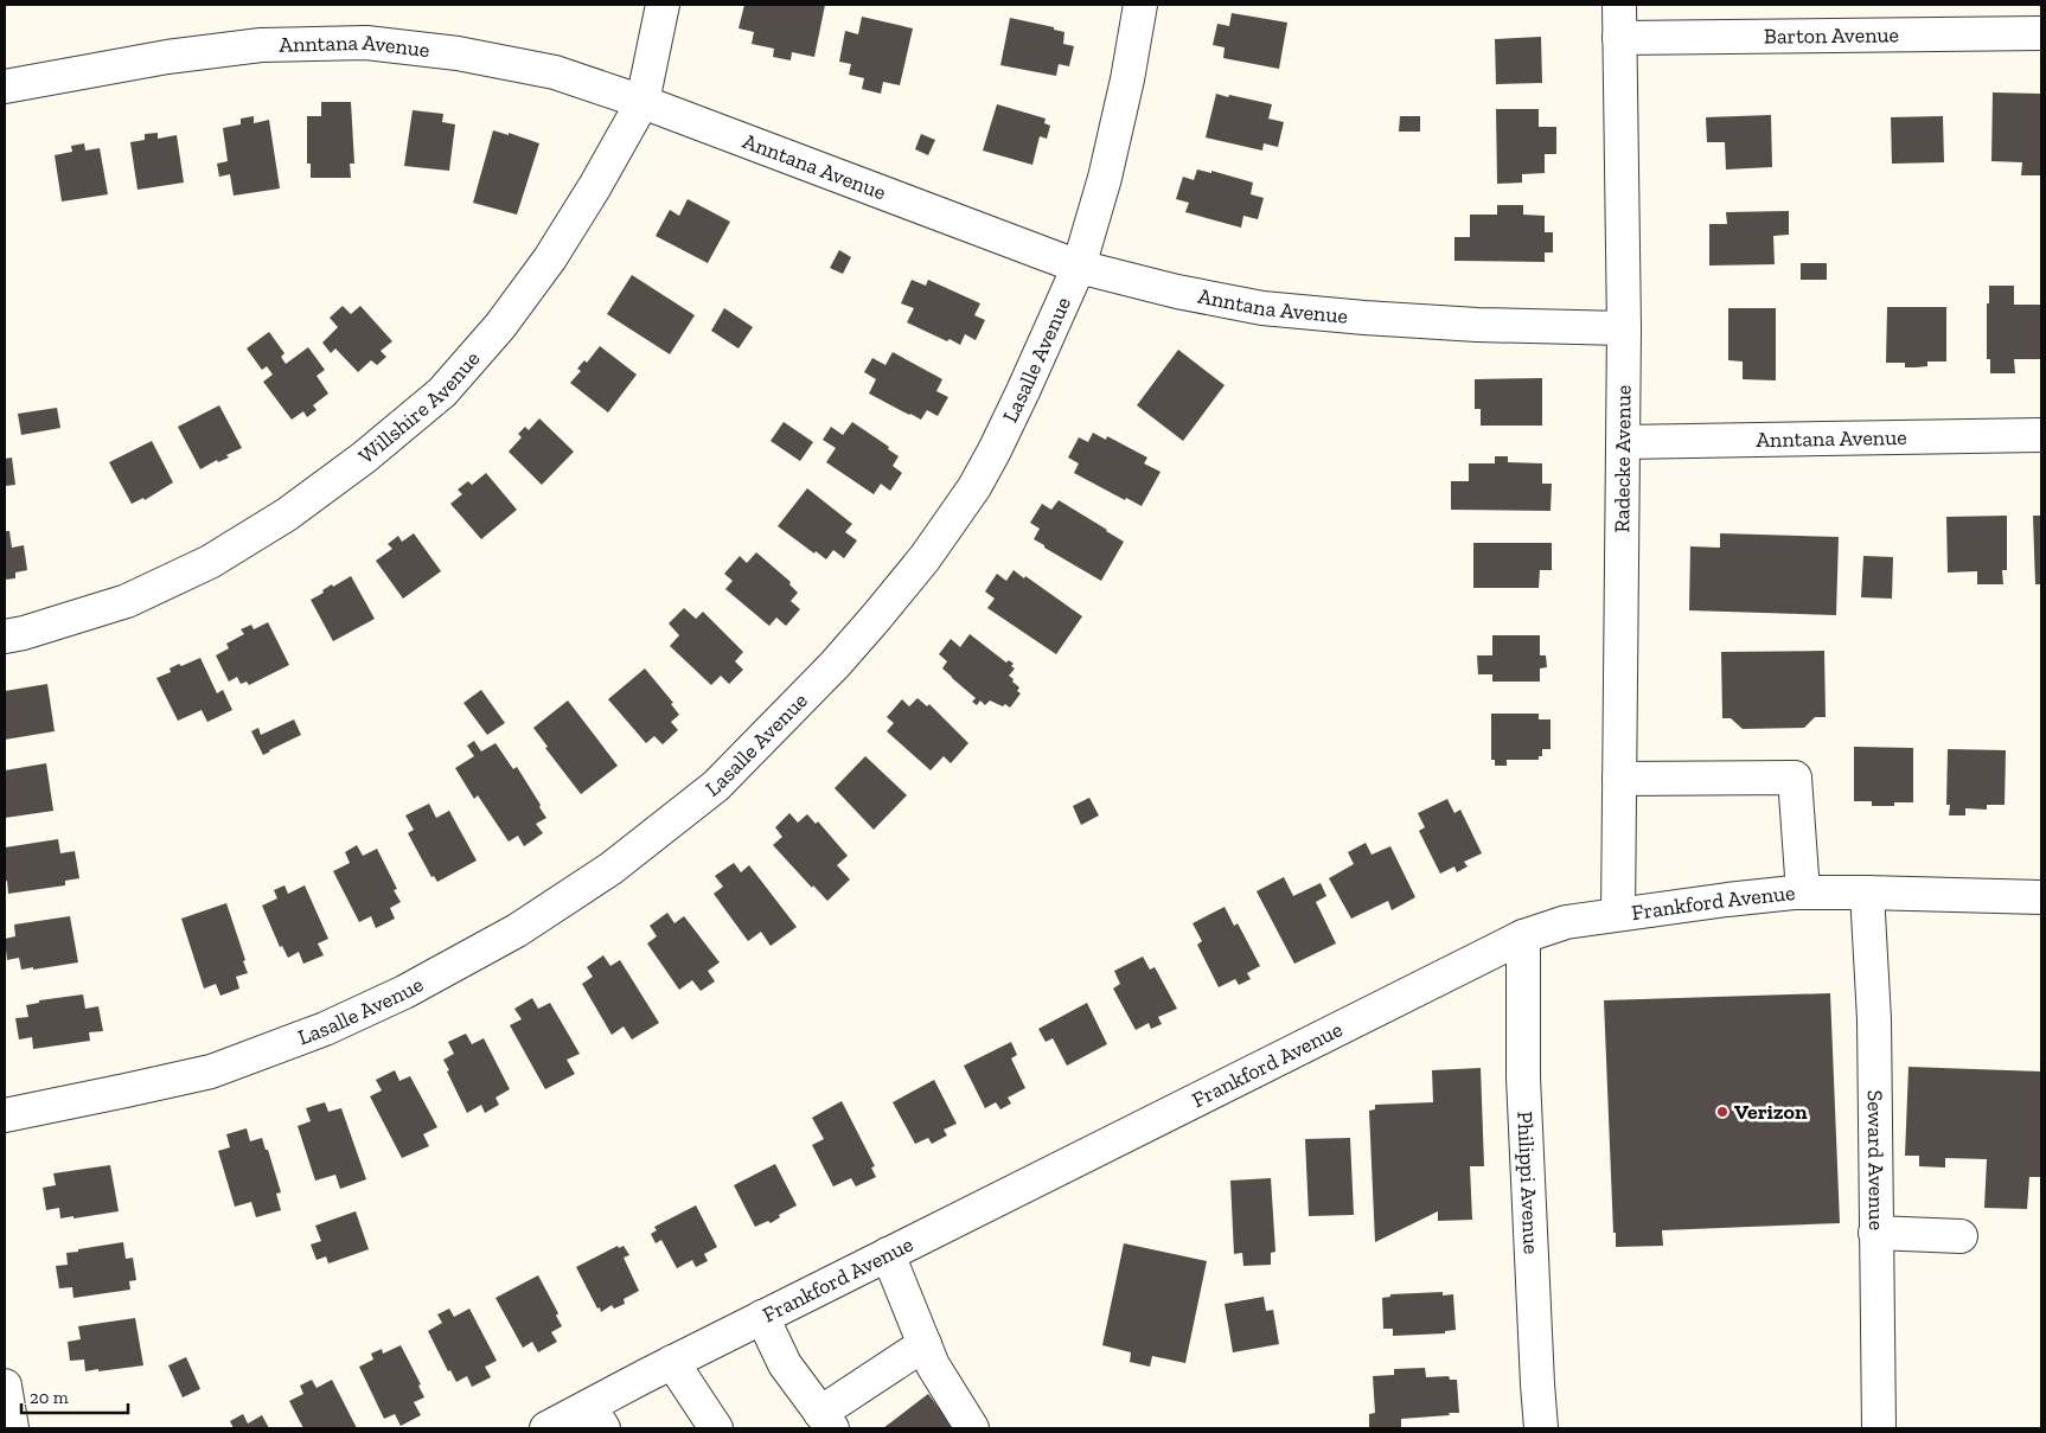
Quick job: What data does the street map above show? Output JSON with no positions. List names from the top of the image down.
{
  "streets": {
    "street": [
      "Barton Avenue",
      "Anntana Avenue",
      "Lasalle Avenue",
      "Willshire Avenue",
      "Radecke Avenue",
      "Frankford Avenue",
      "Seward Avenue",
      "Philippi Avenue"
    ]
  },
  "crossings": [
    ["Barton Avenue", "Radecke Avenue"],
    ["Anntana Avenue", "Lasalle Avenue"],
    ["Anntana Avenue", "Willshire Avenue"],
    ["Anntana Avenue", "Radecke Avenue"],
    ["Radecke Avenue", "Frankford Avenue"],
    ["Frankford Avenue", "Seward Avenue"],
    ["Frankford Avenue", "Philippi Avenue"]
  ],
  "places": ["Verizon"],
  "scale_bar": "20 m"
}
